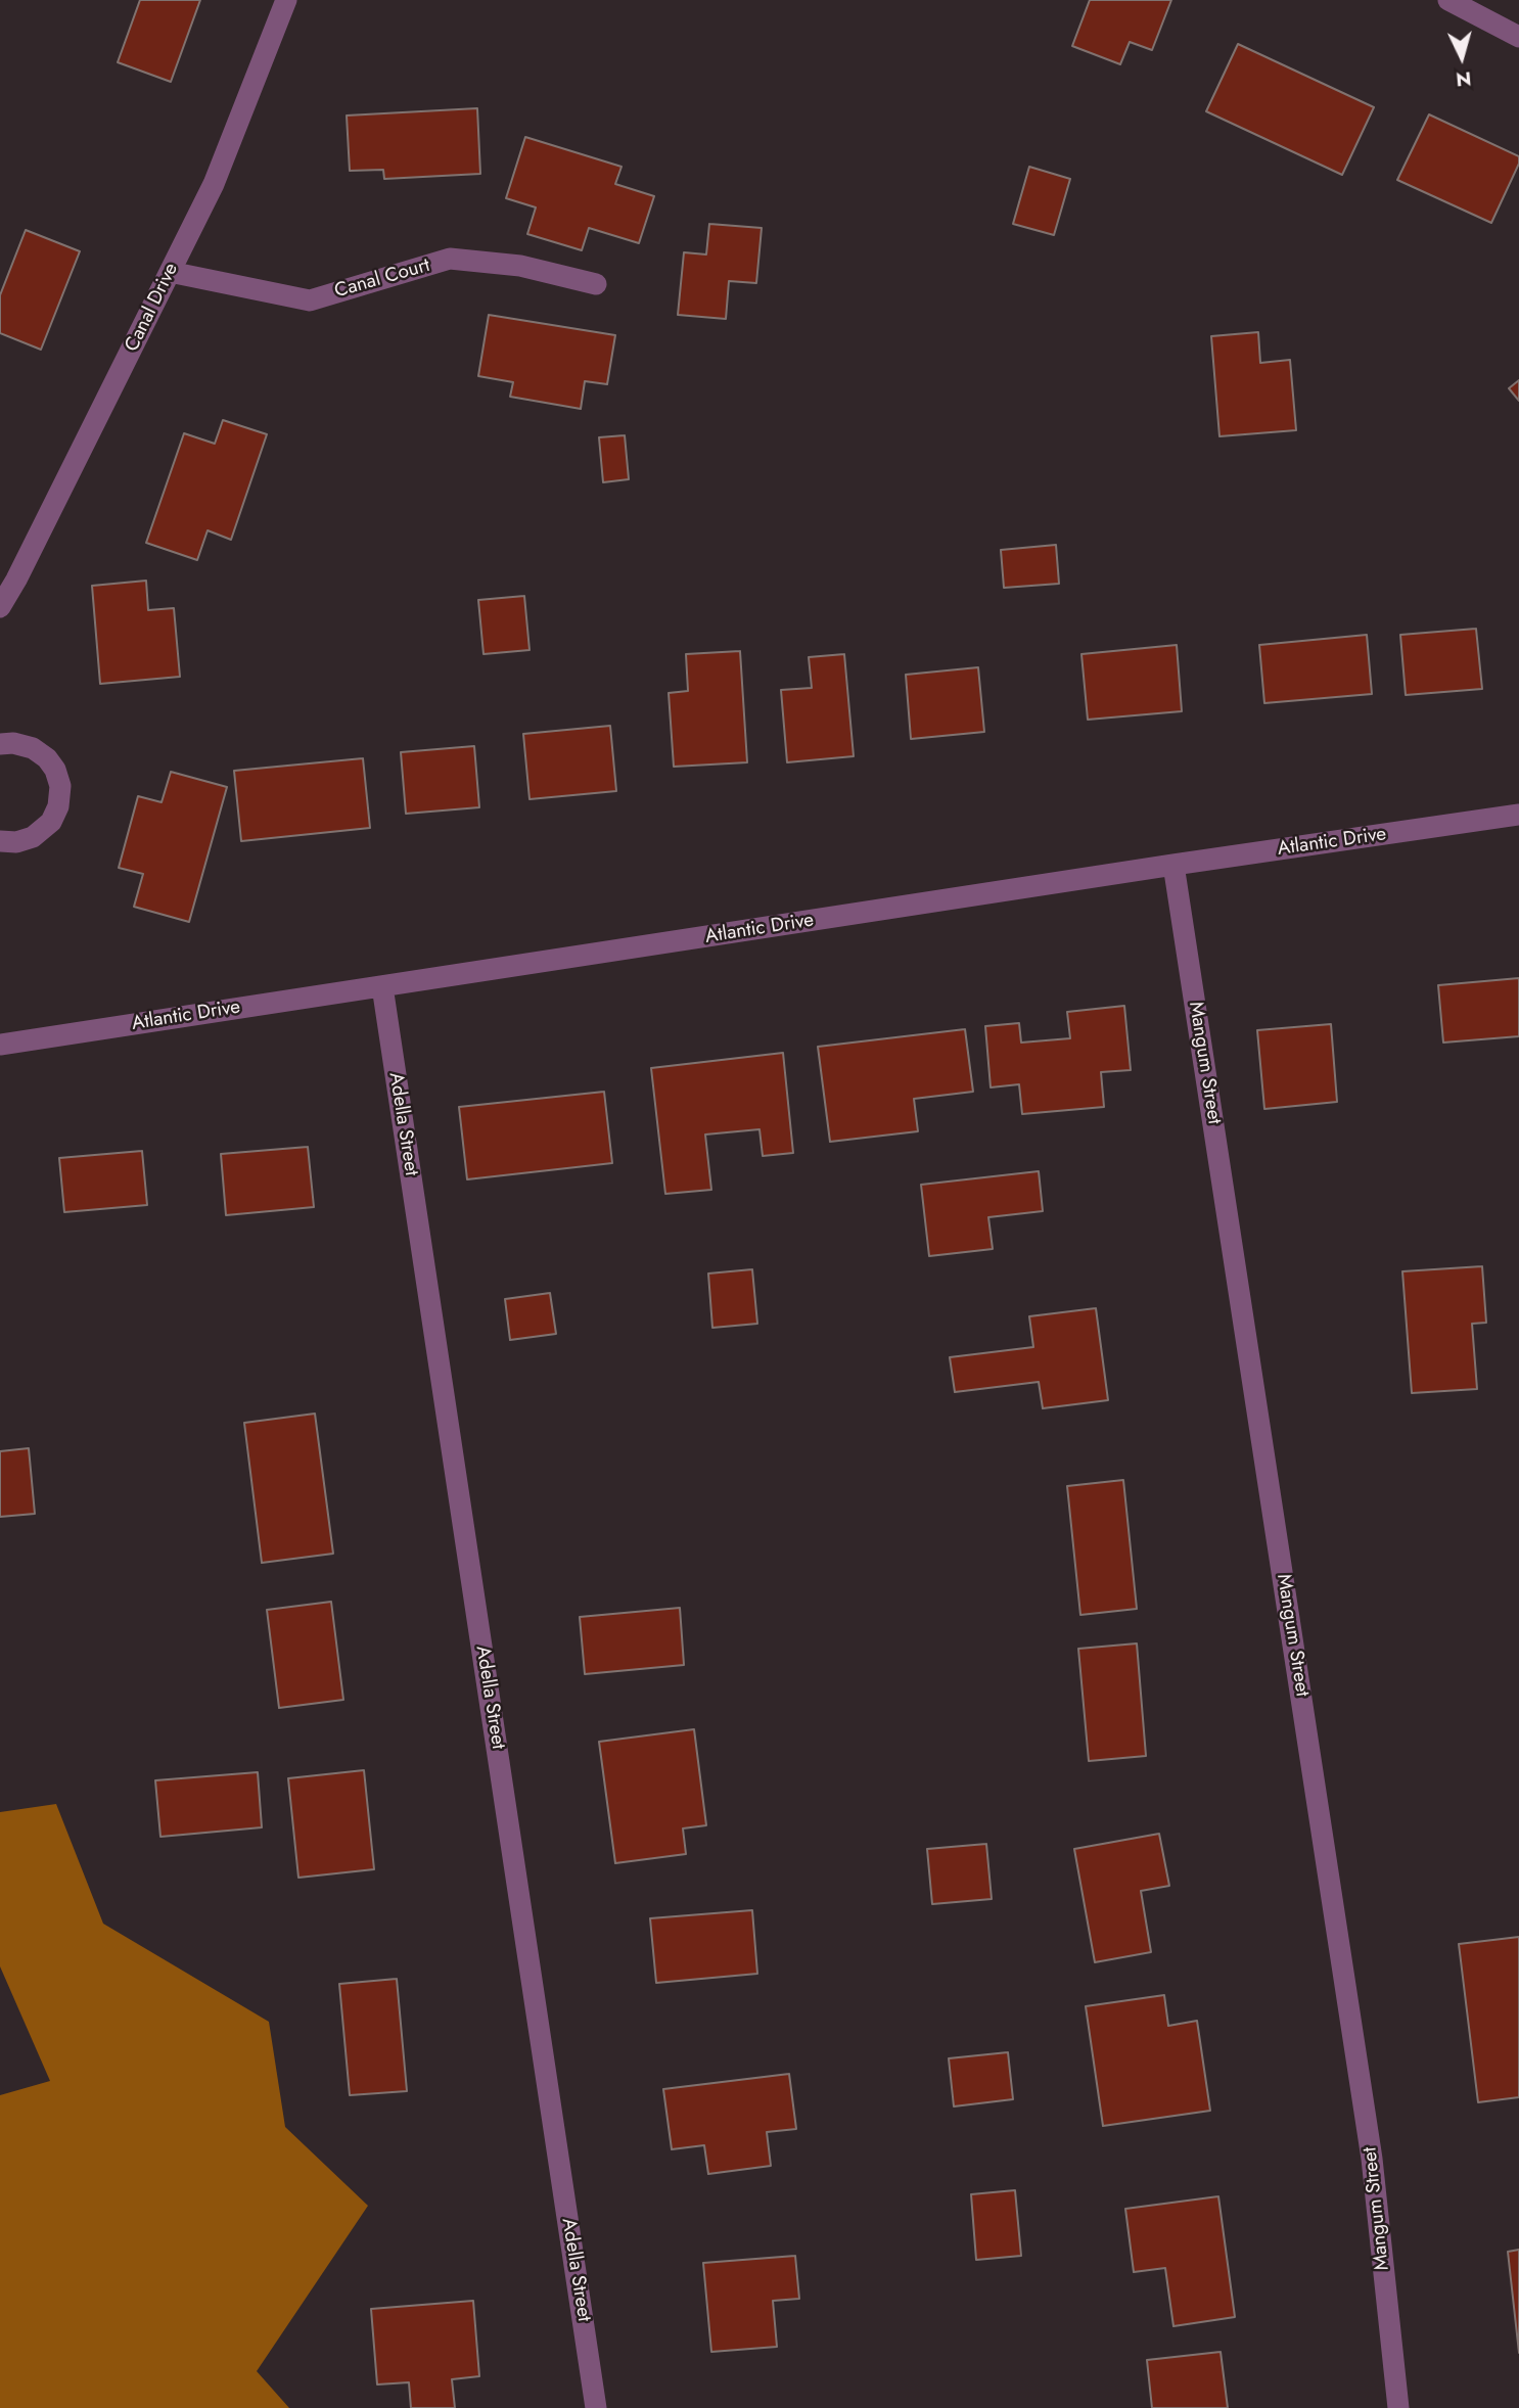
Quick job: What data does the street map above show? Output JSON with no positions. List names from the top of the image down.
{
  "streets": {
    "street": [
      "Canal Court",
      "Canal Drive",
      "Atlantic Drive",
      "Mangum Street",
      "Adella Street"
    ]
  },
  "crossings": [
    ["Canal Court", "Canal Drive"],
    ["Atlantic Drive", "Mangum Street"],
    ["Atlantic Drive", "Adella Street"]
  ],
  "north": "bottom"
}
